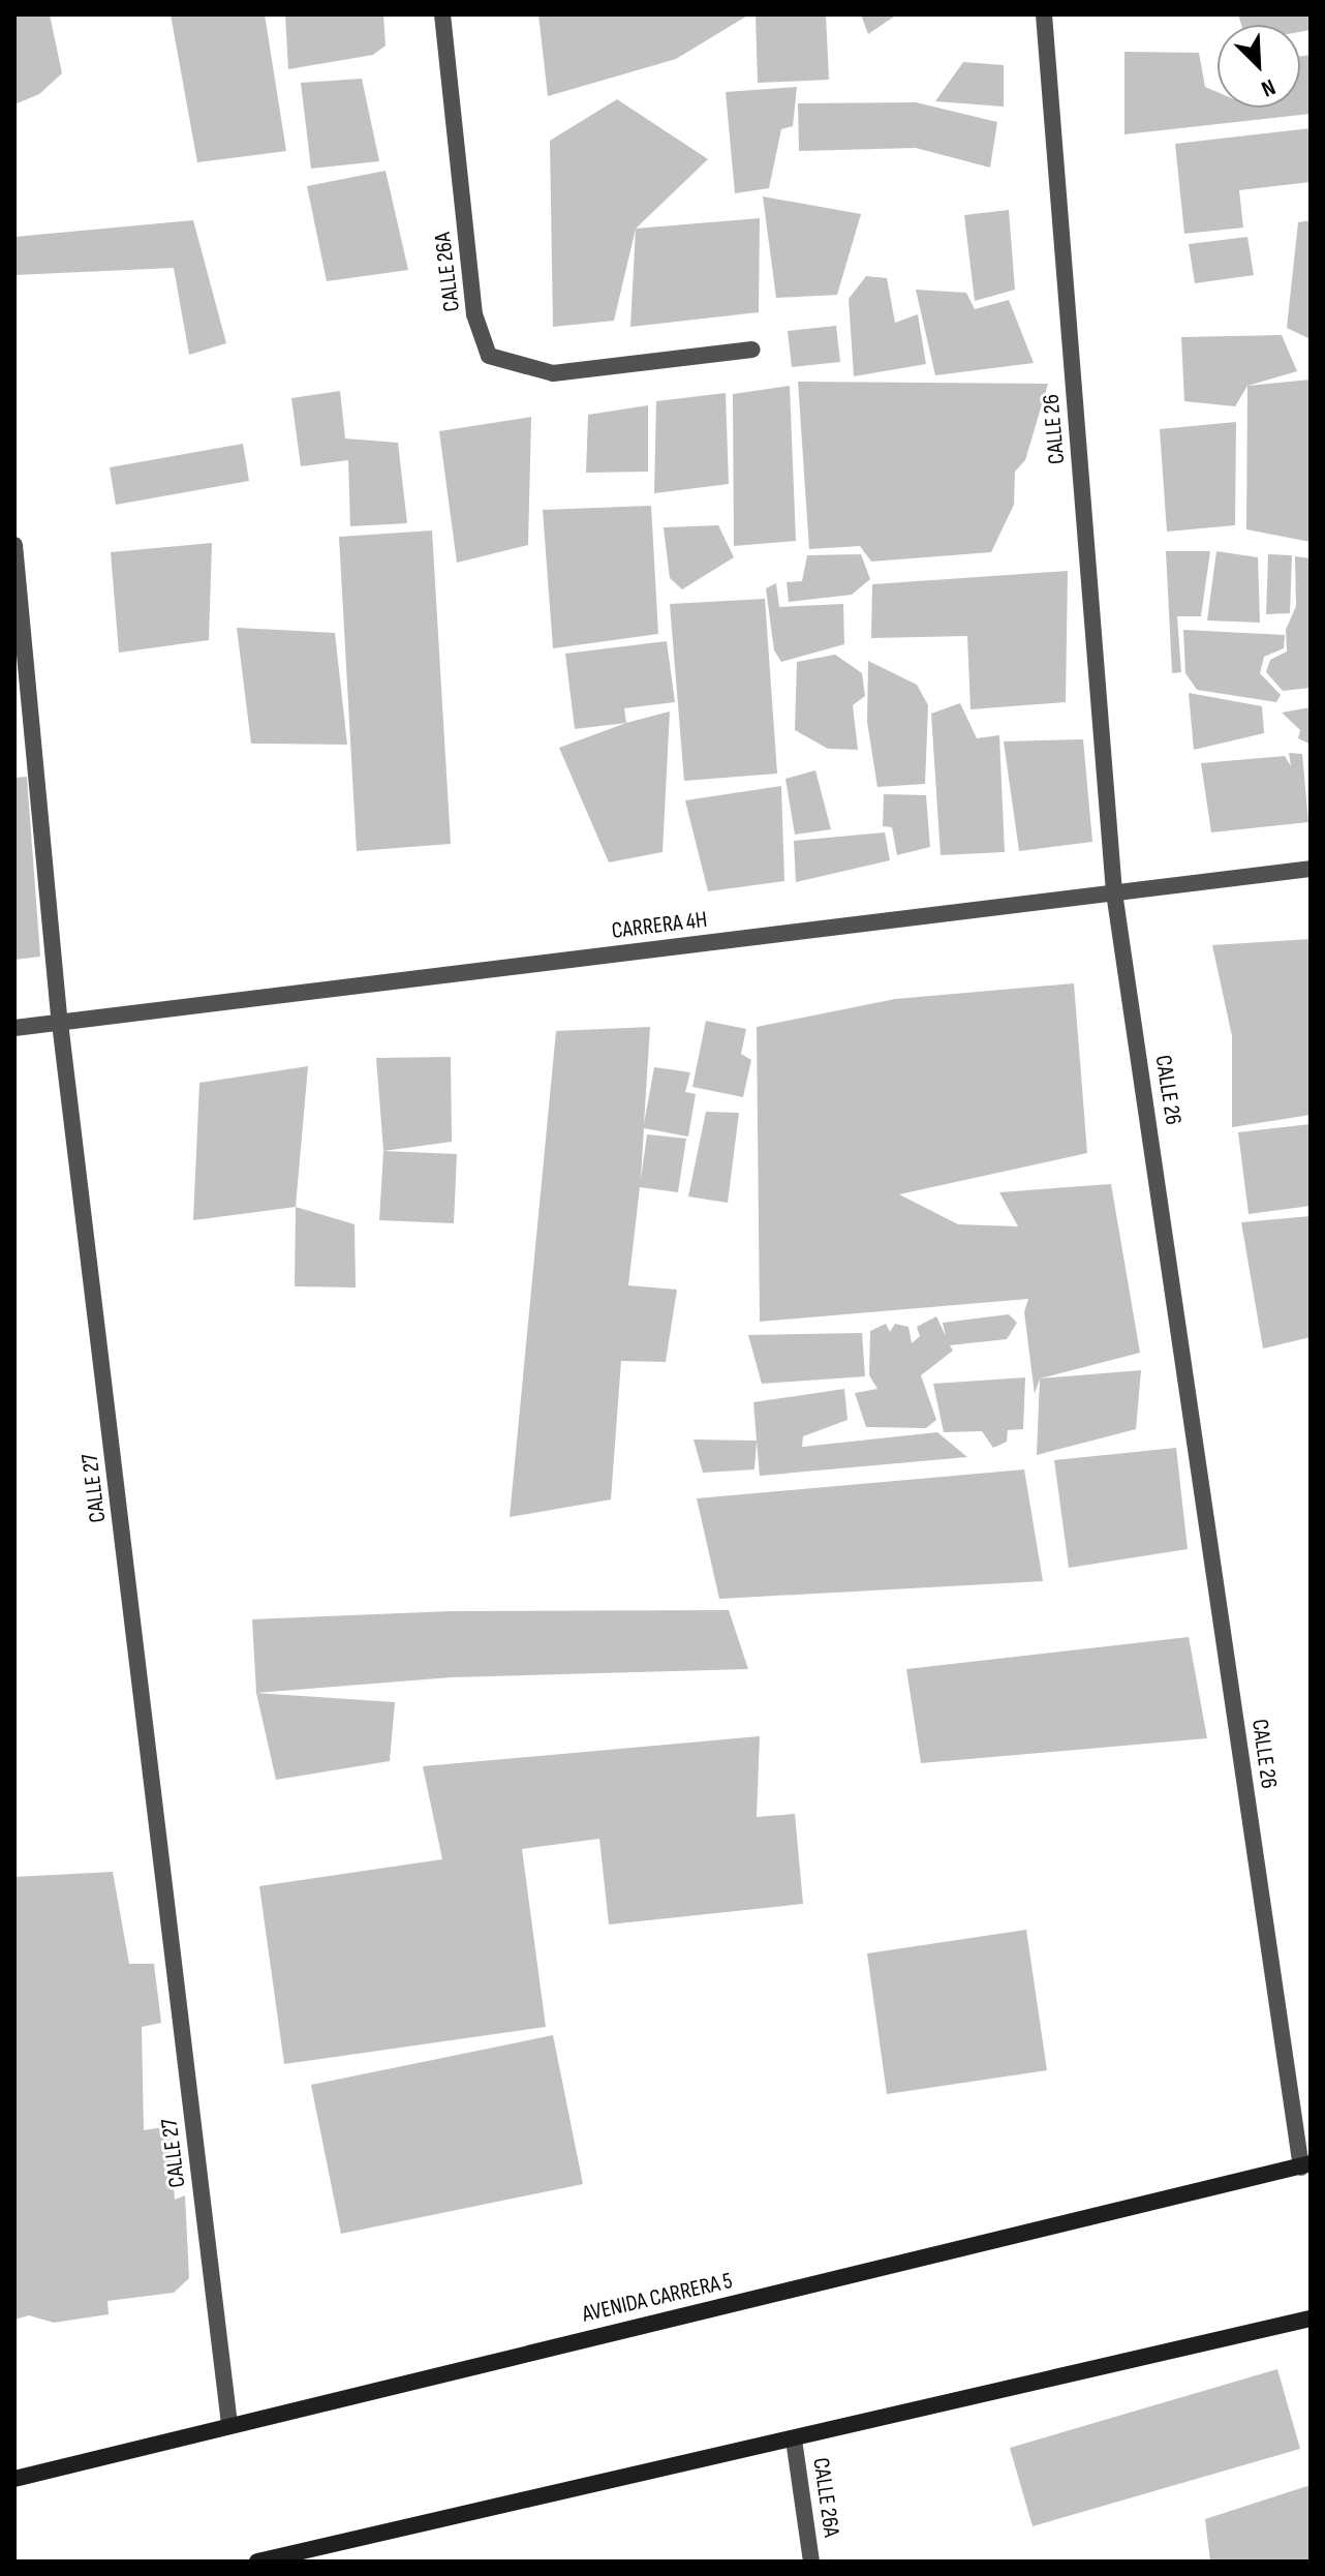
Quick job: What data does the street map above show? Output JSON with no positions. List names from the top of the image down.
{
  "streets": {
    "main road": ["AVENIDA CARRERA 5"],
    "street": [
      "CALLE 26A",
      "CALLE 26",
      "CARRERA 4H",
      "CALLE 27"
    ]
  },
  "crossings": [
    ["CALLE 26", "CARRERA 4H"],
    ["CALLE 26", "AVENIDA CARRERA 5"],
    ["CARRERA 4H", "CALLE 27"],
    ["CALLE 27", "AVENIDA CARRERA 5"]
  ],
  "north": "bottom right"
}
